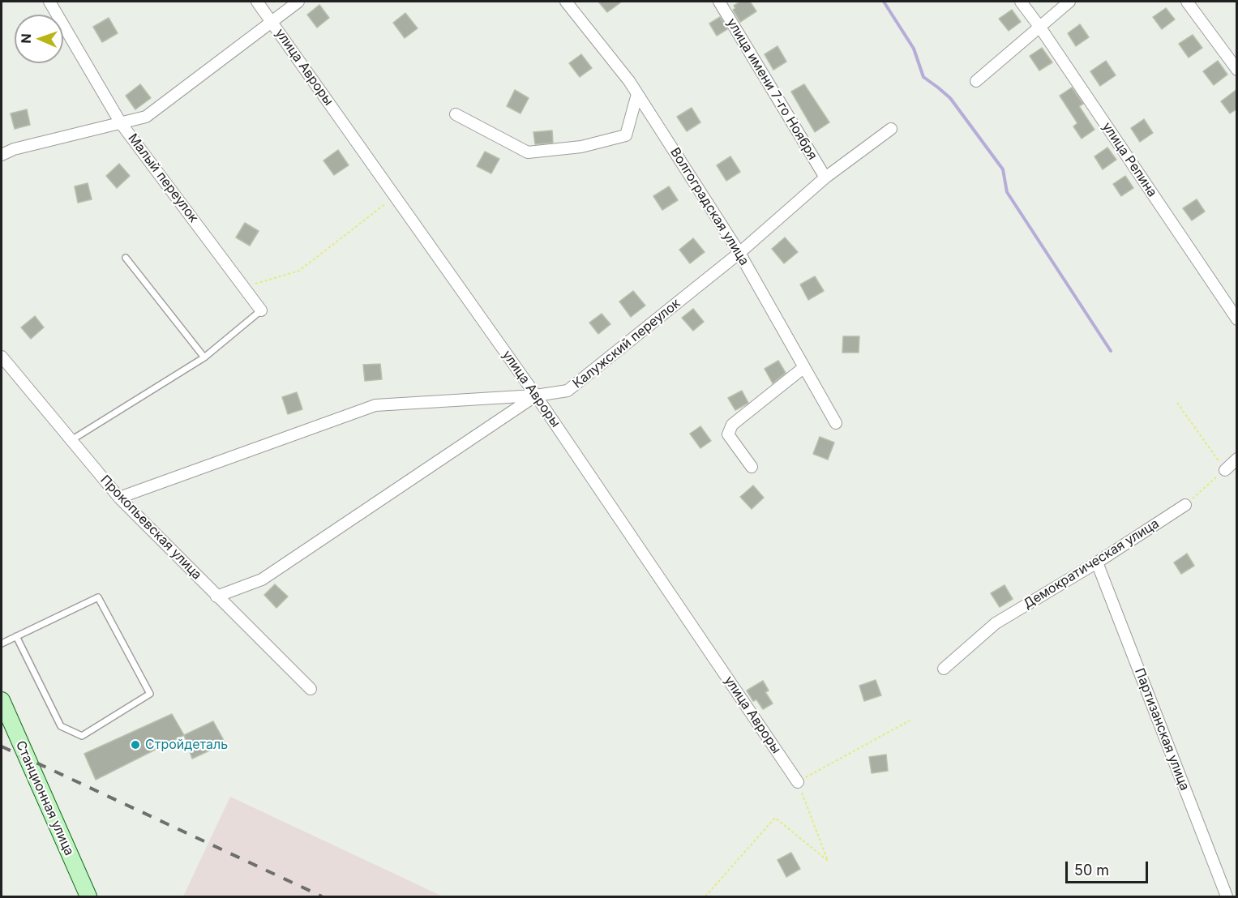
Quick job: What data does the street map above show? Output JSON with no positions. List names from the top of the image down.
{
  "streets": {
    "main road": ["Станционная улица"],
    "street": [
      "улица Авроры",
      "улица имени 7-го Ноября",
      "улица Репина",
      "Малый переулок",
      "Волгоградская улица",
      "Калужский переулок",
      "Прокопьевская улица",
      "Демократическая улица",
      "Партизанская улица"
    ]
  },
  "crossings": [
    ["улица Авроры", "Калужский переулок"],
    ["улица имени 7-го Ноября", "Калужский переулок"],
    ["Волгоградская улица", "Калужский переулок"],
    ["Калужский переулок", "Прокопьевская улица"],
    ["Демократическая улица", "Партизанская улица"]
  ],
  "places": ["Стройдеталь"],
  "scale_bar": "50 m",
  "north": "left"
}
